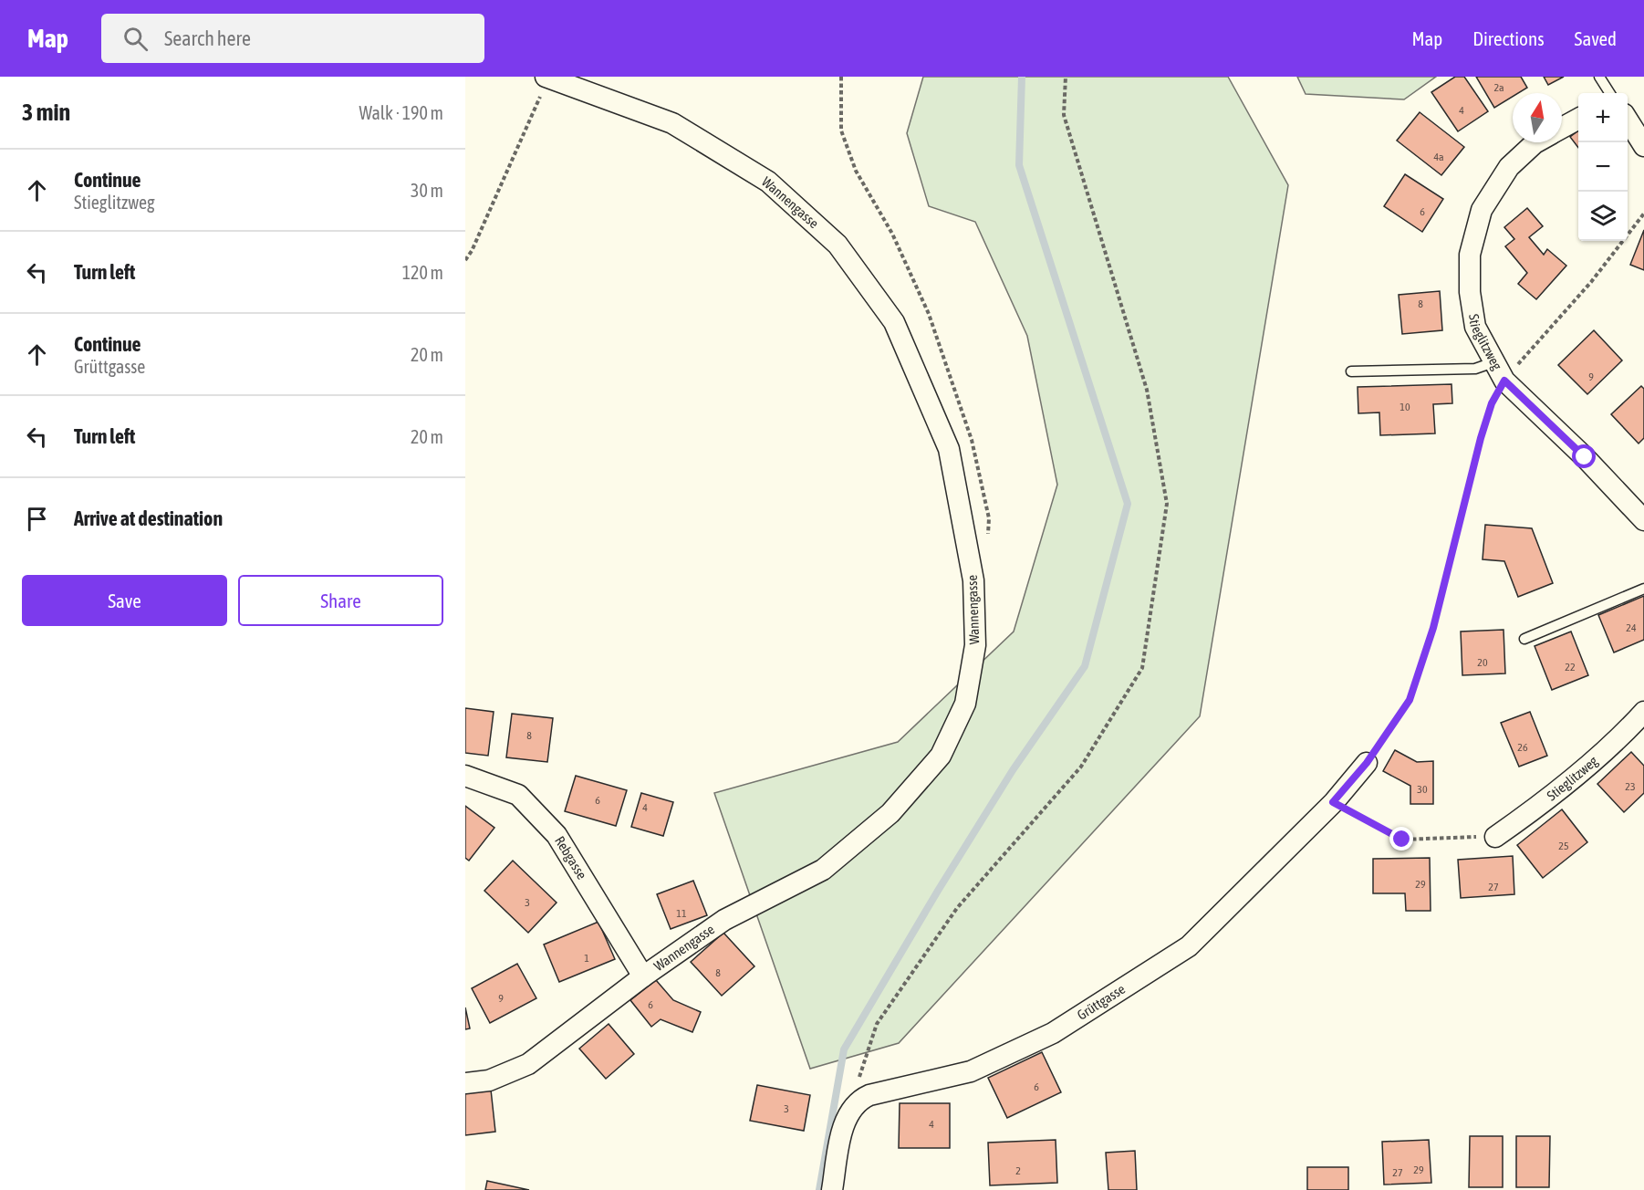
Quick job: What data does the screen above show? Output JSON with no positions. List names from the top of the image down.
{
  "streets": {
    "street": [
      "Wannengasse",
      "Stieglitzweg",
      "Rebgasse",
      "Grüttgasse"
    ]
  },
  "crossings": [
    ["Wannengasse", "Rebgasse"]
  ],
  "house_numbers": [
    "2a",
    "4",
    "4a",
    "6",
    "8",
    "9",
    "10",
    "24",
    "20",
    "22",
    "8",
    "26",
    "23",
    "30",
    "6",
    "4",
    "25",
    "29",
    "27",
    "3",
    "11",
    "1",
    "8",
    "9",
    "6",
    "6",
    "3",
    "4",
    "29",
    "2",
    "27"
  ],
  "north": "top",
  "page": {
    "header": "Map",
    "search": "Search here",
    "nav": ["Map", "Directions", "Saved"],
    "heading": ["3 min", "Walk · 190 m"],
    "map_buttons": ["+", "−"],
    "list": [
      ["Continue", "Stieglitzweg", "30 m"],
      ["Turn left", "120 m"],
      ["Continue", "Grüttgasse", "20 m"],
      ["Turn left", "20 m"],
      "Arrive at destination"
    ],
    "buttons": ["Save", "Share"]
  }
}
